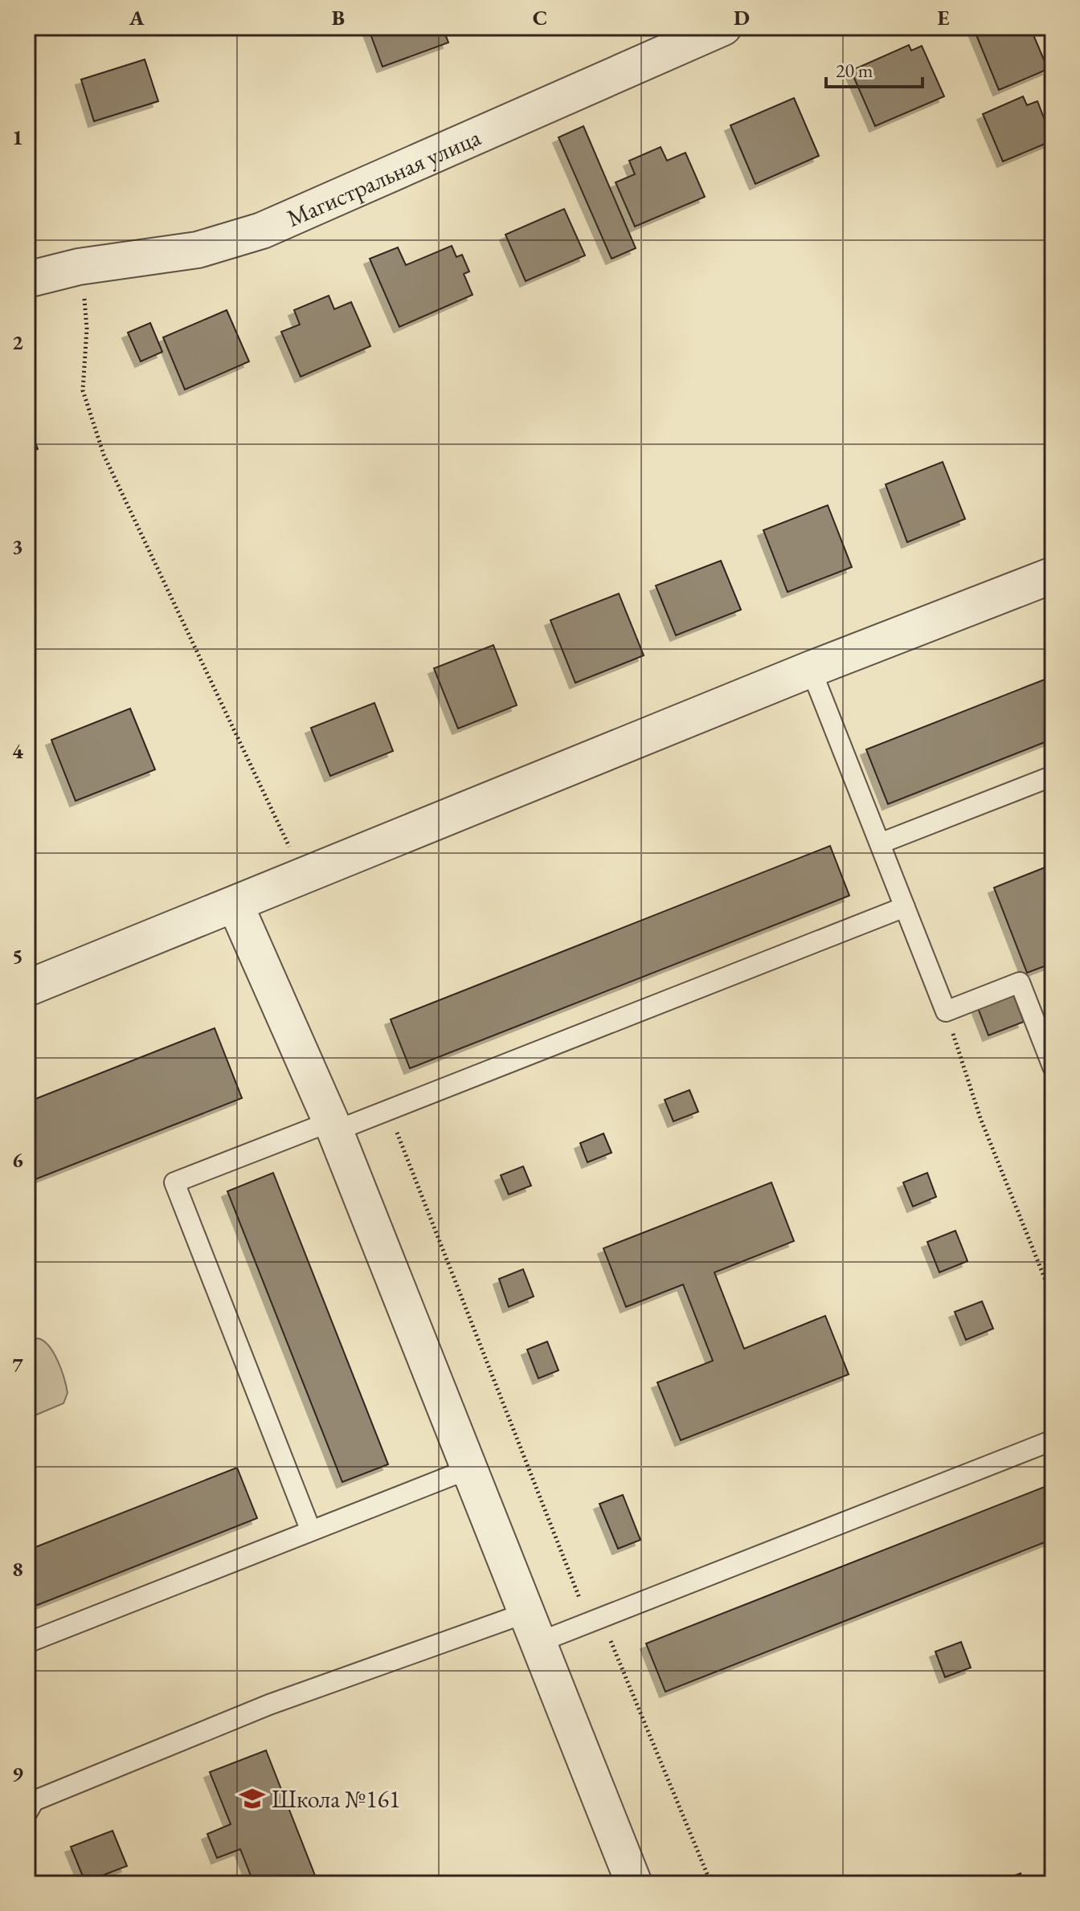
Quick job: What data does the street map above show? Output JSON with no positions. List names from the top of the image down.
{
  "streets": {
    "street": ["Магистральная улица"]
  },
  "places": {
    "school or university": ["Школа №161"]
  },
  "scale_bar": "20 m",
  "grid": {
    "columns": [
      "A",
      "B",
      "C",
      "D",
      "E"
    ],
    "rows": [
      "1",
      "2",
      "3",
      "4",
      "5",
      "6",
      "7",
      "8",
      "9"
    ]
  }
}
